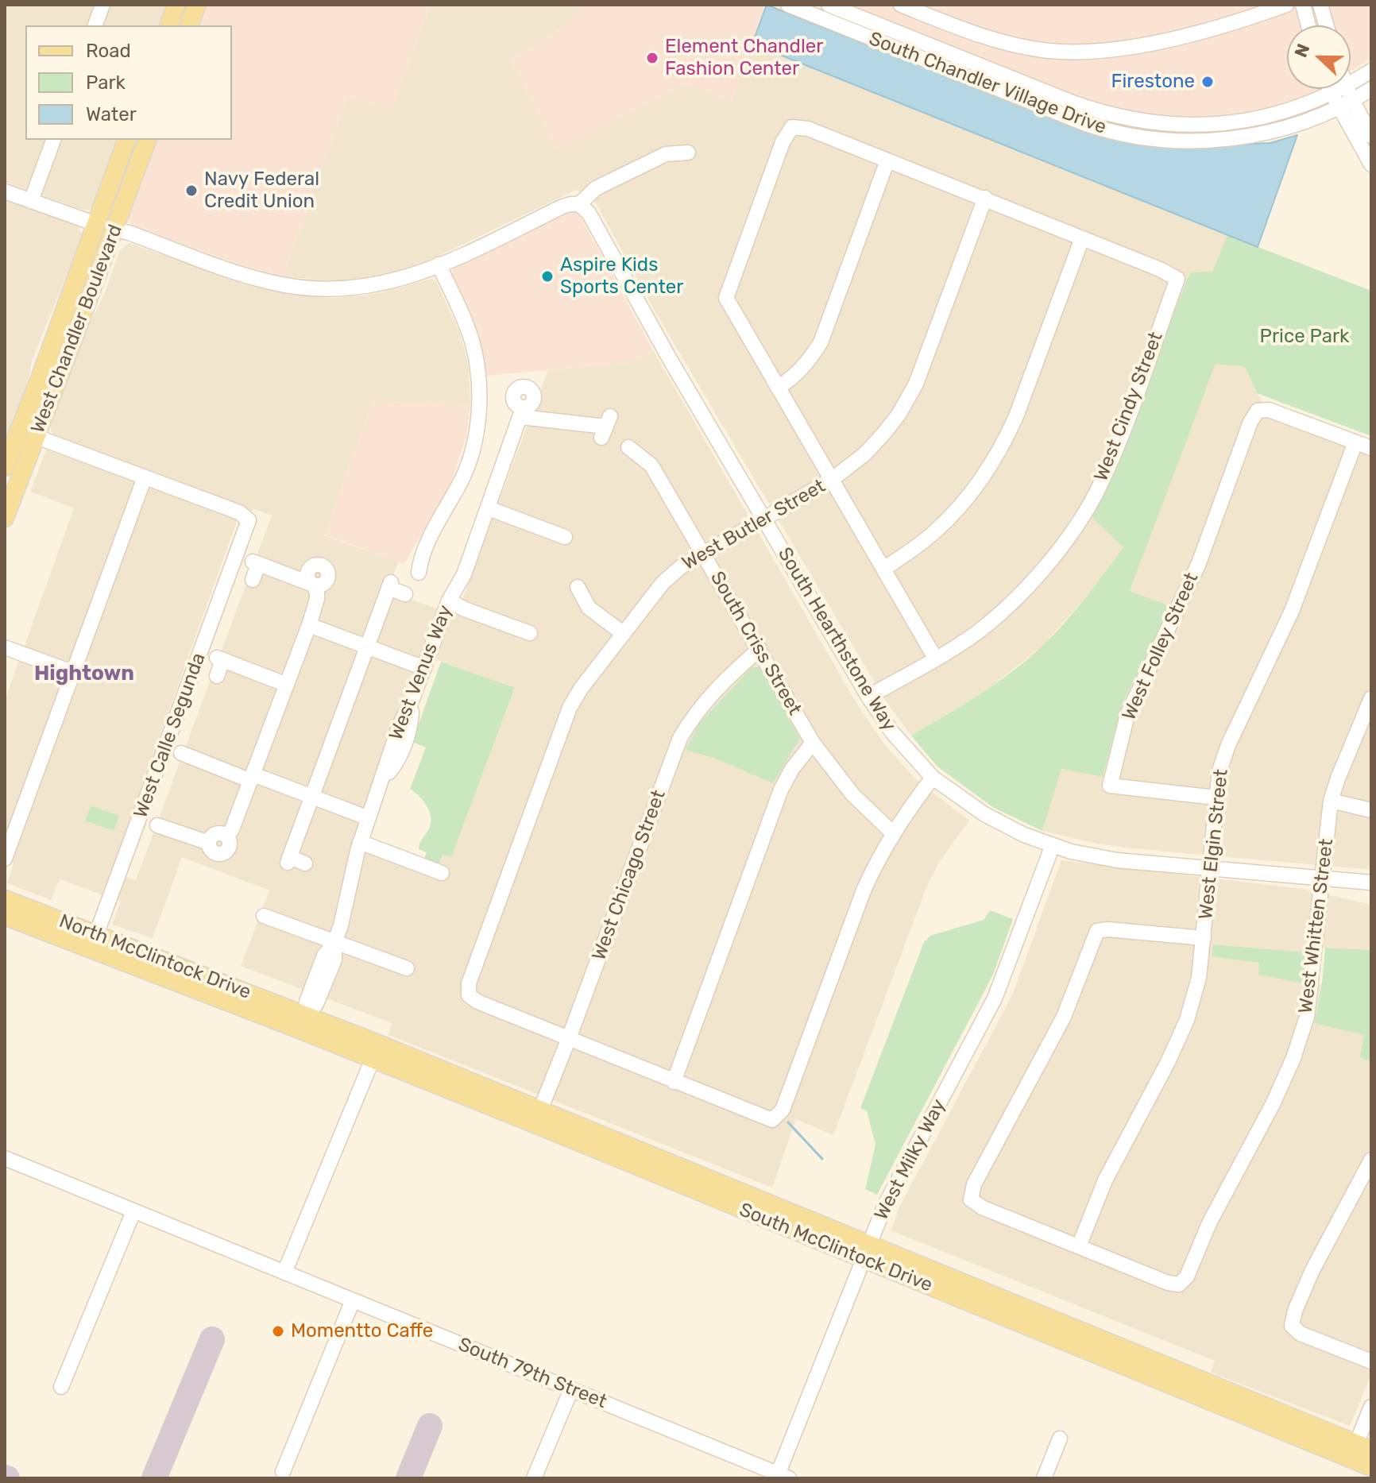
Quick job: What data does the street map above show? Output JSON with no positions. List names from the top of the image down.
{
  "streets": {
    "main road": ["West Chandler Boulevard", "North McClintock Drive", "South McClintock Drive"],
    "street": [
      "South Chandler Village Drive",
      "West Cindy Street",
      "West Butler Street",
      "South Hearthstone Way",
      "South Criss Street",
      "West Folley Street",
      "West Venus Way",
      "West Calle Segunda",
      "West Elgin Street",
      "West Chicago Street",
      "West Whitten Street",
      "West Milky Way",
      "South 79th Street"
    ]
  },
  "crossings": [
    ["West Cindy Street", "South Hearthstone Way"],
    ["West Butler Street", "South Hearthstone Way"],
    ["West Butler Street", "South Criss Street"],
    ["West Butler Street", "West Chicago Street"],
    ["South Hearthstone Way", "West Elgin Street"],
    ["South Hearthstone Way", "West Whitten Street"],
    ["South Hearthstone Way", "West Milky Way"],
    ["South Criss Street", "West Chicago Street"],
    ["West Folley Street", "West Elgin Street"],
    ["West Calle Segunda", "North McClintock Drive"],
    ["West Elgin Street", "West Whitten Street"],
    ["West Chicago Street", "South McClintock Drive"],
    ["North McClintock Drive", "South McClintock Drive"],
    ["West Milky Way", "South McClintock Drive"],
    ["West Milky Way", "South 79th Street"]
  ],
  "districts": ["Hightown"],
  "parks": ["Price Park"],
  "places": [
    "Element Chandler Fashion Center",
    "Firestone",
    "Navy Federal Credit Union",
    "Aspire Kids Sports Center",
    "Momentto Caffe"
  ],
  "legend": ["Road", "Park", "Water"],
  "north": "left"
}
